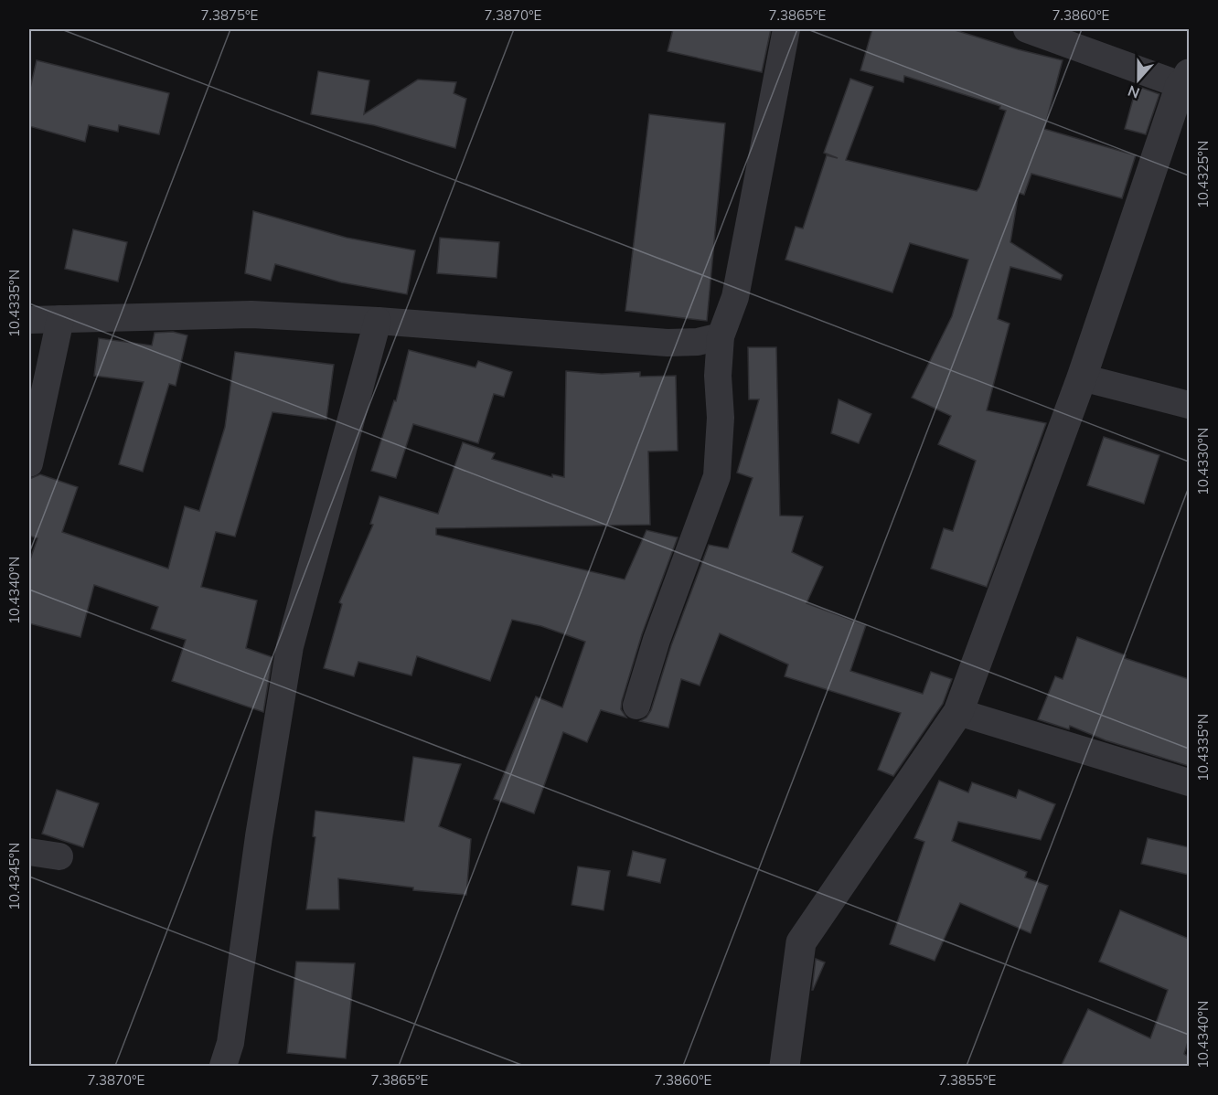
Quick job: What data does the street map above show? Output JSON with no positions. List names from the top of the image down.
{
  "north": "bottom",
  "coordinates": [
    "7.3875°E",
    "7.3870°E",
    "7.3865°E",
    "7.3860°E",
    "10.4325°N",
    "10.4335°N",
    "10.4330°N",
    "10.4340°N",
    "10.4345°N",
    "7.3855°E"
  ]
}
